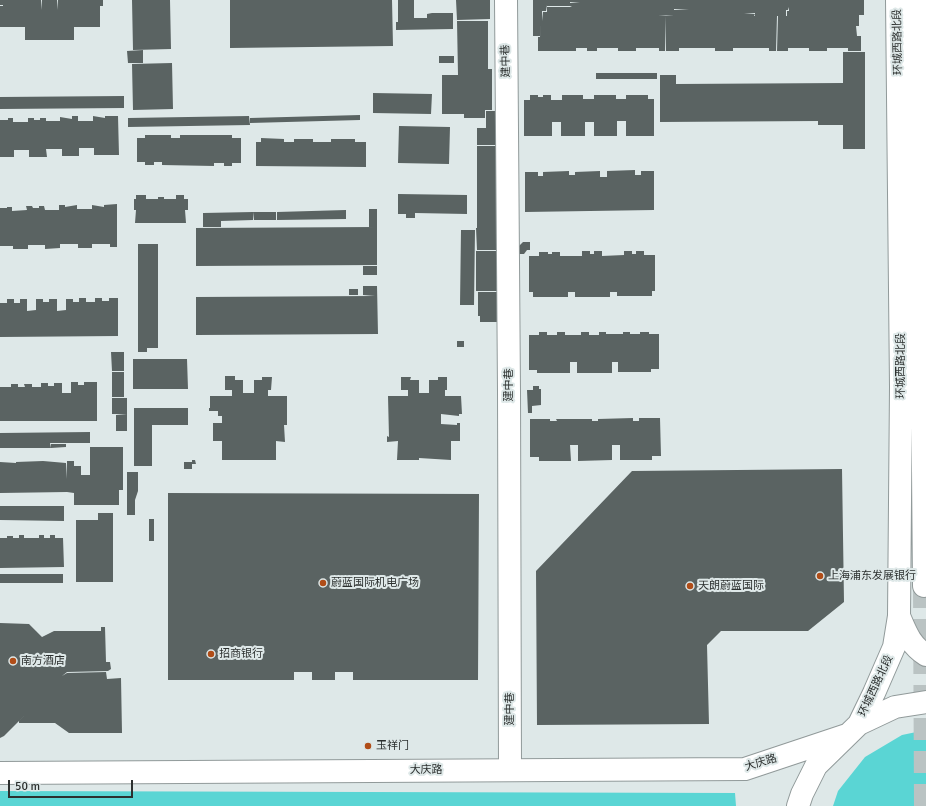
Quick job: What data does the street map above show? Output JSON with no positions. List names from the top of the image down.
{
  "streets": {
    "main road": ["环城西路北段", "建中巷", "大庆路"]
  },
  "crossings": [
    ["环城西路北段", "大庆路"],
    ["建中巷", "大庆路"]
  ],
  "places": [
    "上海浦东发展银行",
    "蔚蓝国际机电广场",
    "天朗蔚蓝国际",
    "招商银行",
    "南方酒店",
    "玉祥门"
  ],
  "scale_bar": "50 m"
}
